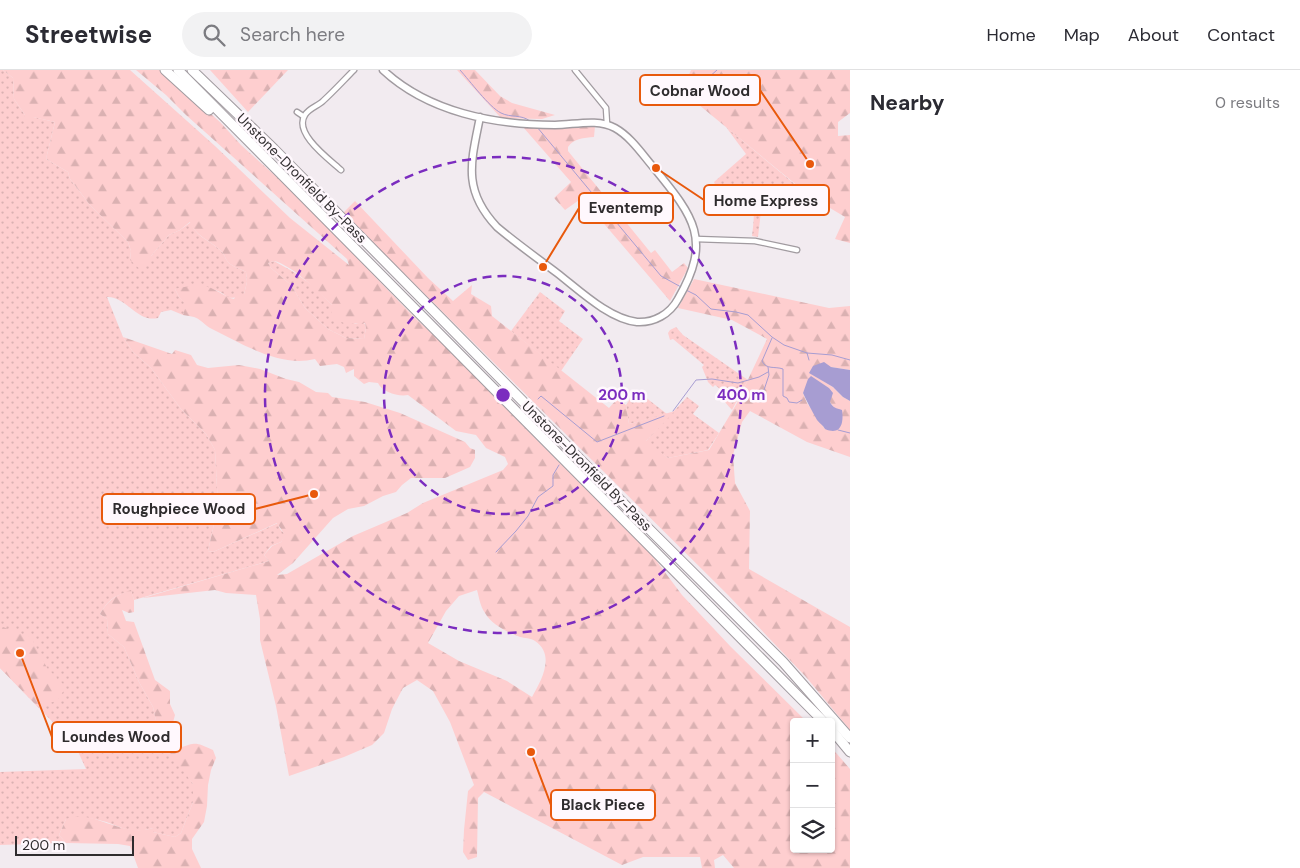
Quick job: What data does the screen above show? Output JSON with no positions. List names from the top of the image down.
{
  "streets": {
    "highway": ["Unstone-Dronfield By-Pass"]
  },
  "places": [
    "Cobnar Wood",
    "Home Express",
    "Eventemp",
    "Roughpiece Wood",
    "Loundes Wood",
    "Black Piece"
  ],
  "scale_bar": "200 m",
  "page": {
    "header": "Streetwise",
    "search": "Search here",
    "nav": [
      "Home",
      "Map",
      "About",
      "Contact"
    ],
    "heading": ["Nearby", "0 results"],
    "map_buttons": ["+", "−"],
    "scale": "200 m"
  },
  "rings": ["200 m", "400 m"]
}
